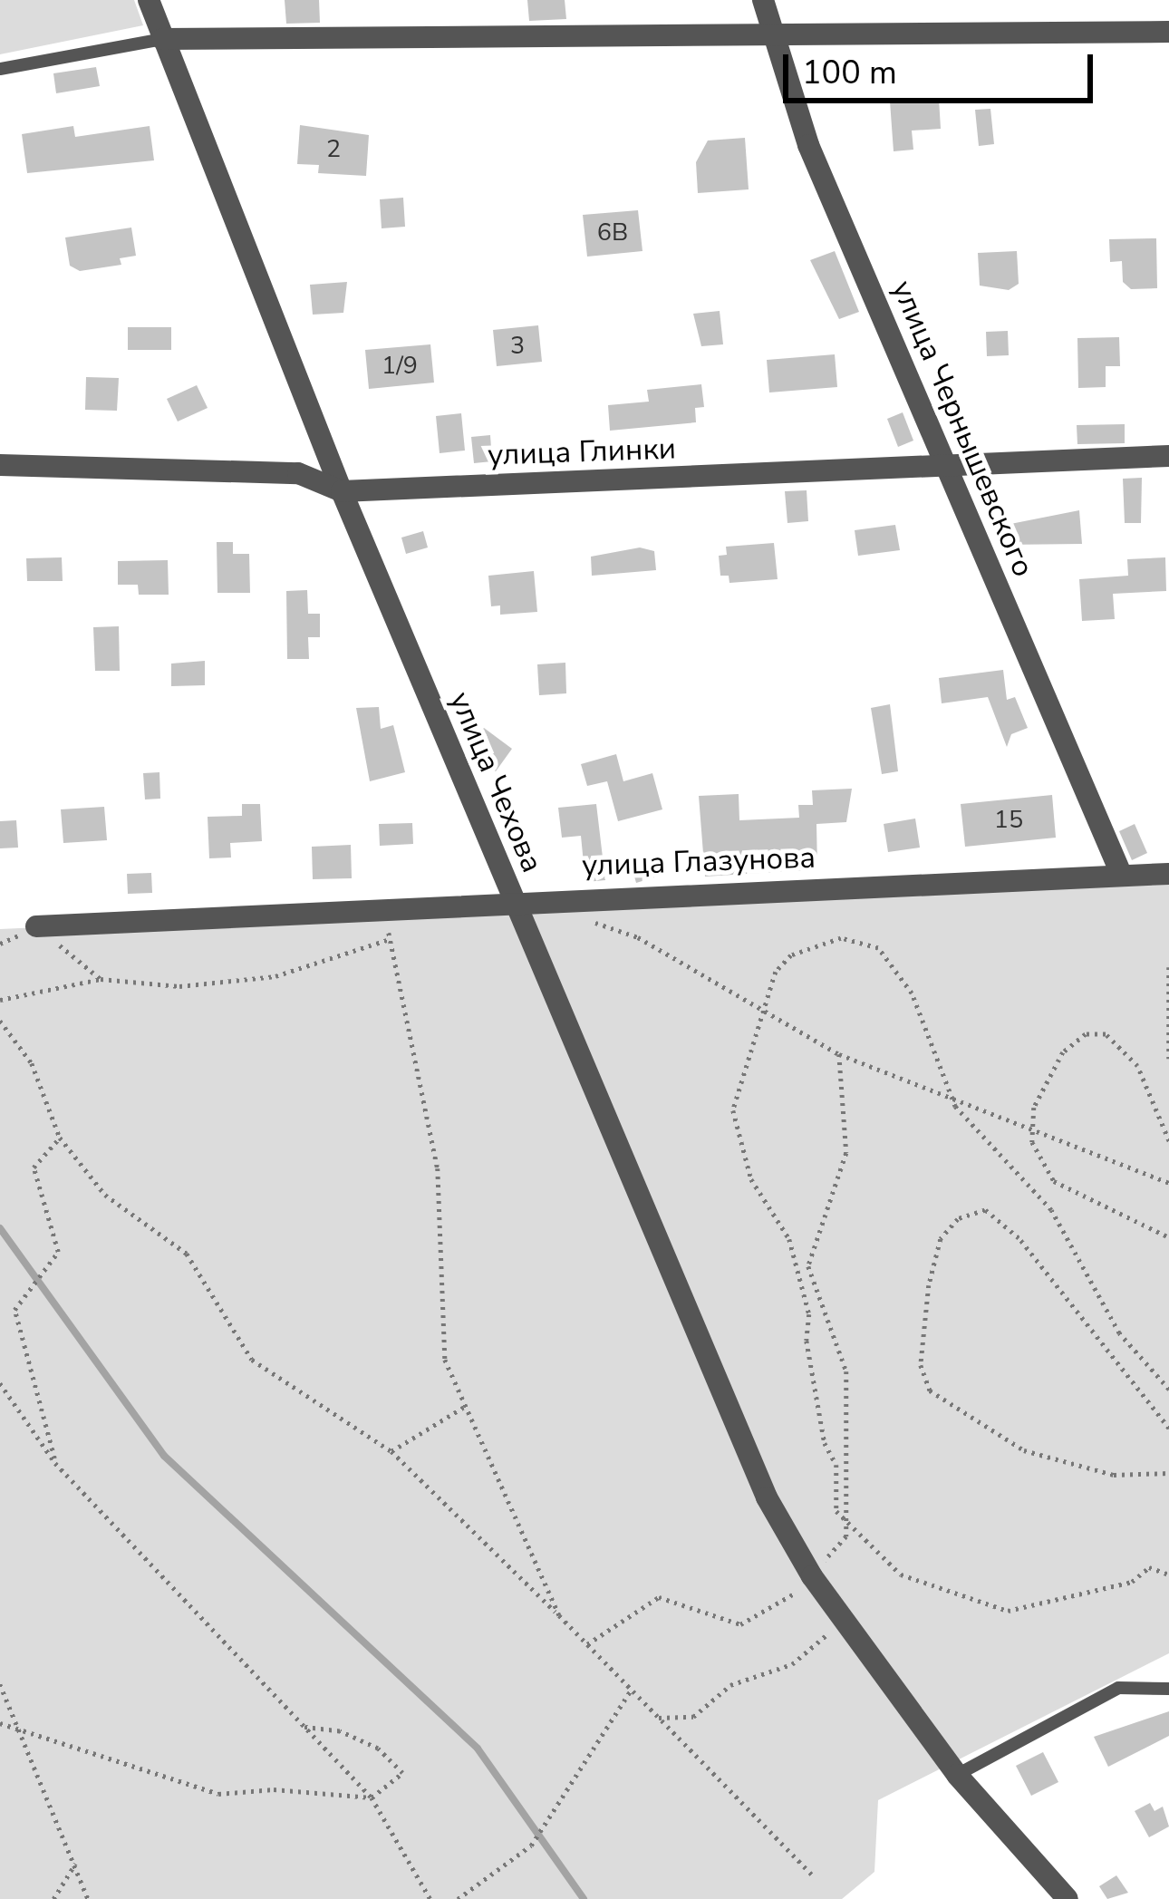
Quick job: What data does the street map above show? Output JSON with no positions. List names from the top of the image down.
{
  "streets": {
    "street": [
      "улица Чернышевского",
      "улица Глинки",
      "улица Чехова",
      "улица Глазунова"
    ]
  },
  "crossings": [
    ["улица Чернышевского", "улица Глинки"],
    ["улица Чернышевского", "улица Глазунова"],
    ["улица Глинки", "улица Чехова"],
    ["улица Чехова", "улица Глазунова"]
  ],
  "house_numbers": [
    "2",
    "6В",
    "3",
    "1/9",
    "15"
  ],
  "scale_bar": "100 m"
}
